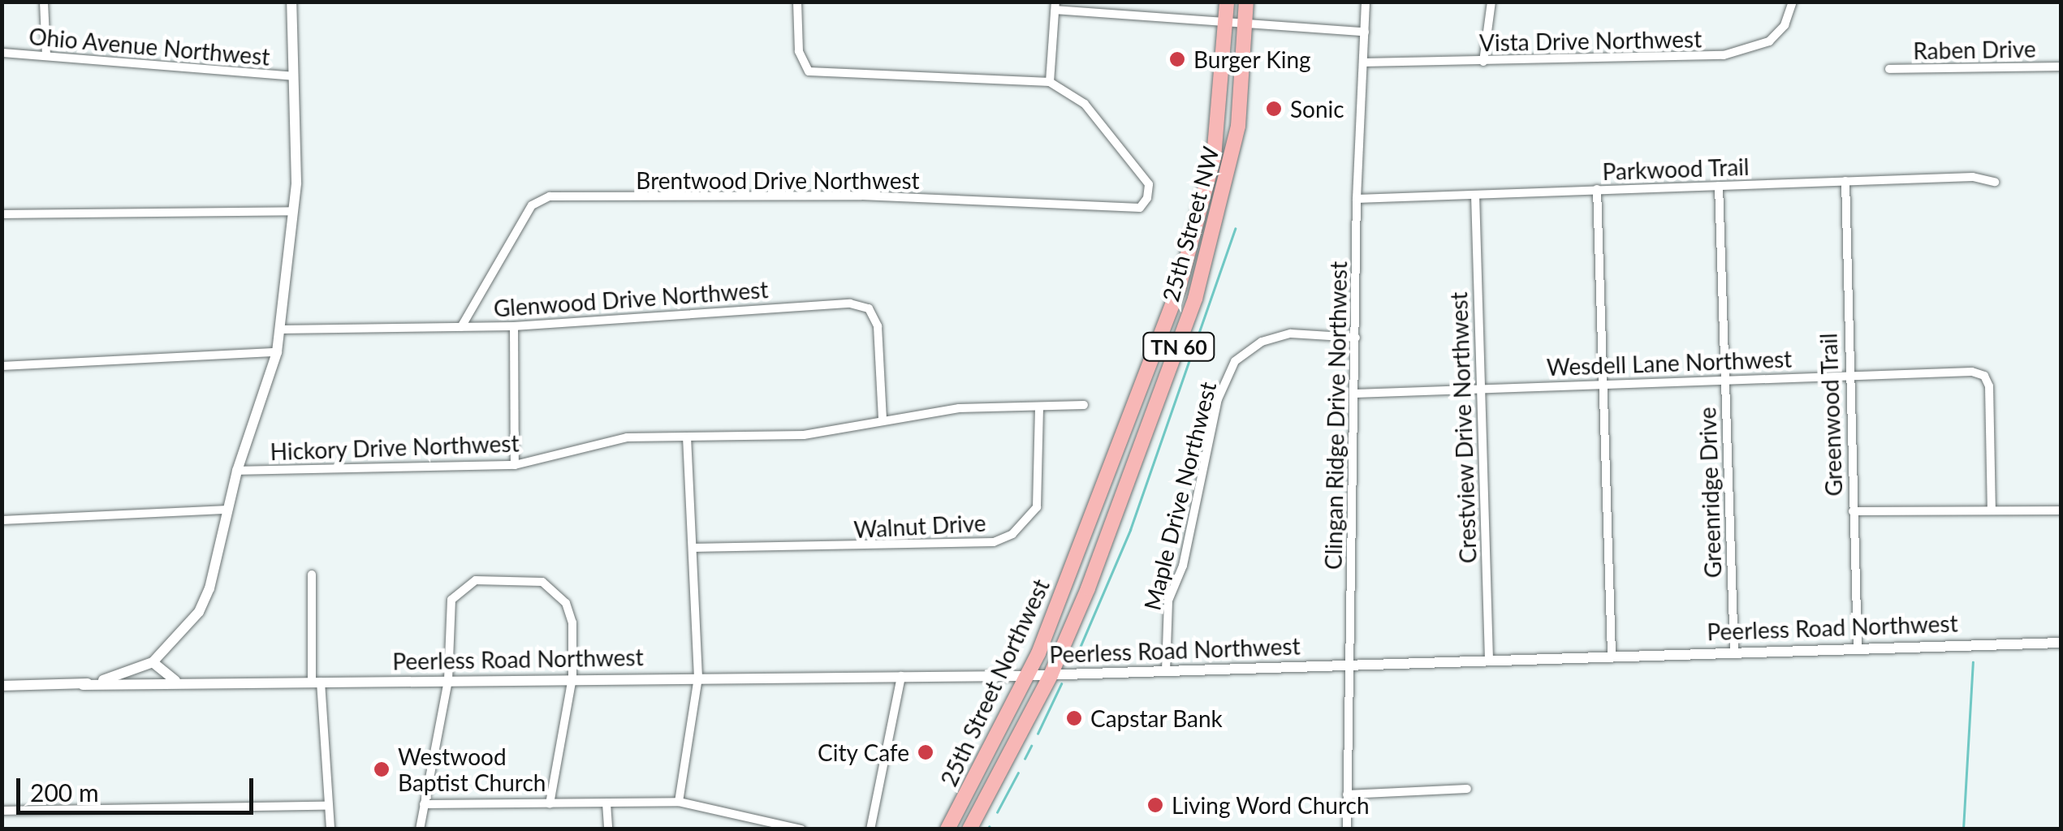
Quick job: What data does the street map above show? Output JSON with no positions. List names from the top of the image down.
{
  "streets": {
    "highway": ["25th Street NW", "TN 60", "25th Street Northwest"],
    "street": [
      "Vista Drive Northwest",
      "Ohio Avenue Northwest",
      "Raben Drive",
      "Parkwood Trail",
      "Brentwood Drive Northwest",
      "Glenwood Drive Northwest",
      "Wesdell Lane Northwest",
      "Greenwood Trail",
      "Clingan Ridge Drive Northwest",
      "Crestview Drive Northwest",
      "Hickory Drive Northwest",
      "Greenridge Drive",
      "Maple Drive Northwest",
      "Walnut Drive",
      "Peerless Road Northwest"
    ]
  },
  "crossings": [
    ["Vista Drive Northwest", "Clingan Ridge Drive Northwest"],
    ["Parkwood Trail", "Greenwood Trail"],
    ["Parkwood Trail", "Clingan Ridge Drive Northwest"],
    ["Parkwood Trail", "Crestview Drive Northwest"],
    ["Parkwood Trail", "Greenridge Drive"],
    ["Brentwood Drive Northwest", "Glenwood Drive Northwest"],
    ["25th Street NW", "Peerless Road Northwest"],
    ["25th Street NW", "25th Street Northwest"],
    ["Glenwood Drive Northwest", "Hickory Drive Northwest"],
    ["Wesdell Lane Northwest", "Greenwood Trail"],
    ["Wesdell Lane Northwest", "Clingan Ridge Drive Northwest"],
    ["Wesdell Lane Northwest", "Crestview Drive Northwest"],
    ["Wesdell Lane Northwest", "Greenridge Drive"],
    ["Greenwood Trail", "Peerless Road Northwest"],
    ["Clingan Ridge Drive Northwest", "Maple Drive Northwest"],
    ["Clingan Ridge Drive Northwest", "Peerless Road Northwest"],
    ["Crestview Drive Northwest", "Peerless Road Northwest"],
    ["Hickory Drive Northwest", "Walnut Drive"],
    ["Greenridge Drive", "Peerless Road Northwest"],
    ["Maple Drive Northwest", "Peerless Road Northwest"],
    ["Peerless Road Northwest", "25th Street Northwest"]
  ],
  "places": [
    "Burger King",
    "Sonic",
    "Capstar Bank",
    "City Cafe",
    "Westwood Baptist Church",
    "Living Word Church"
  ],
  "scale_bar": "200 m"
}
